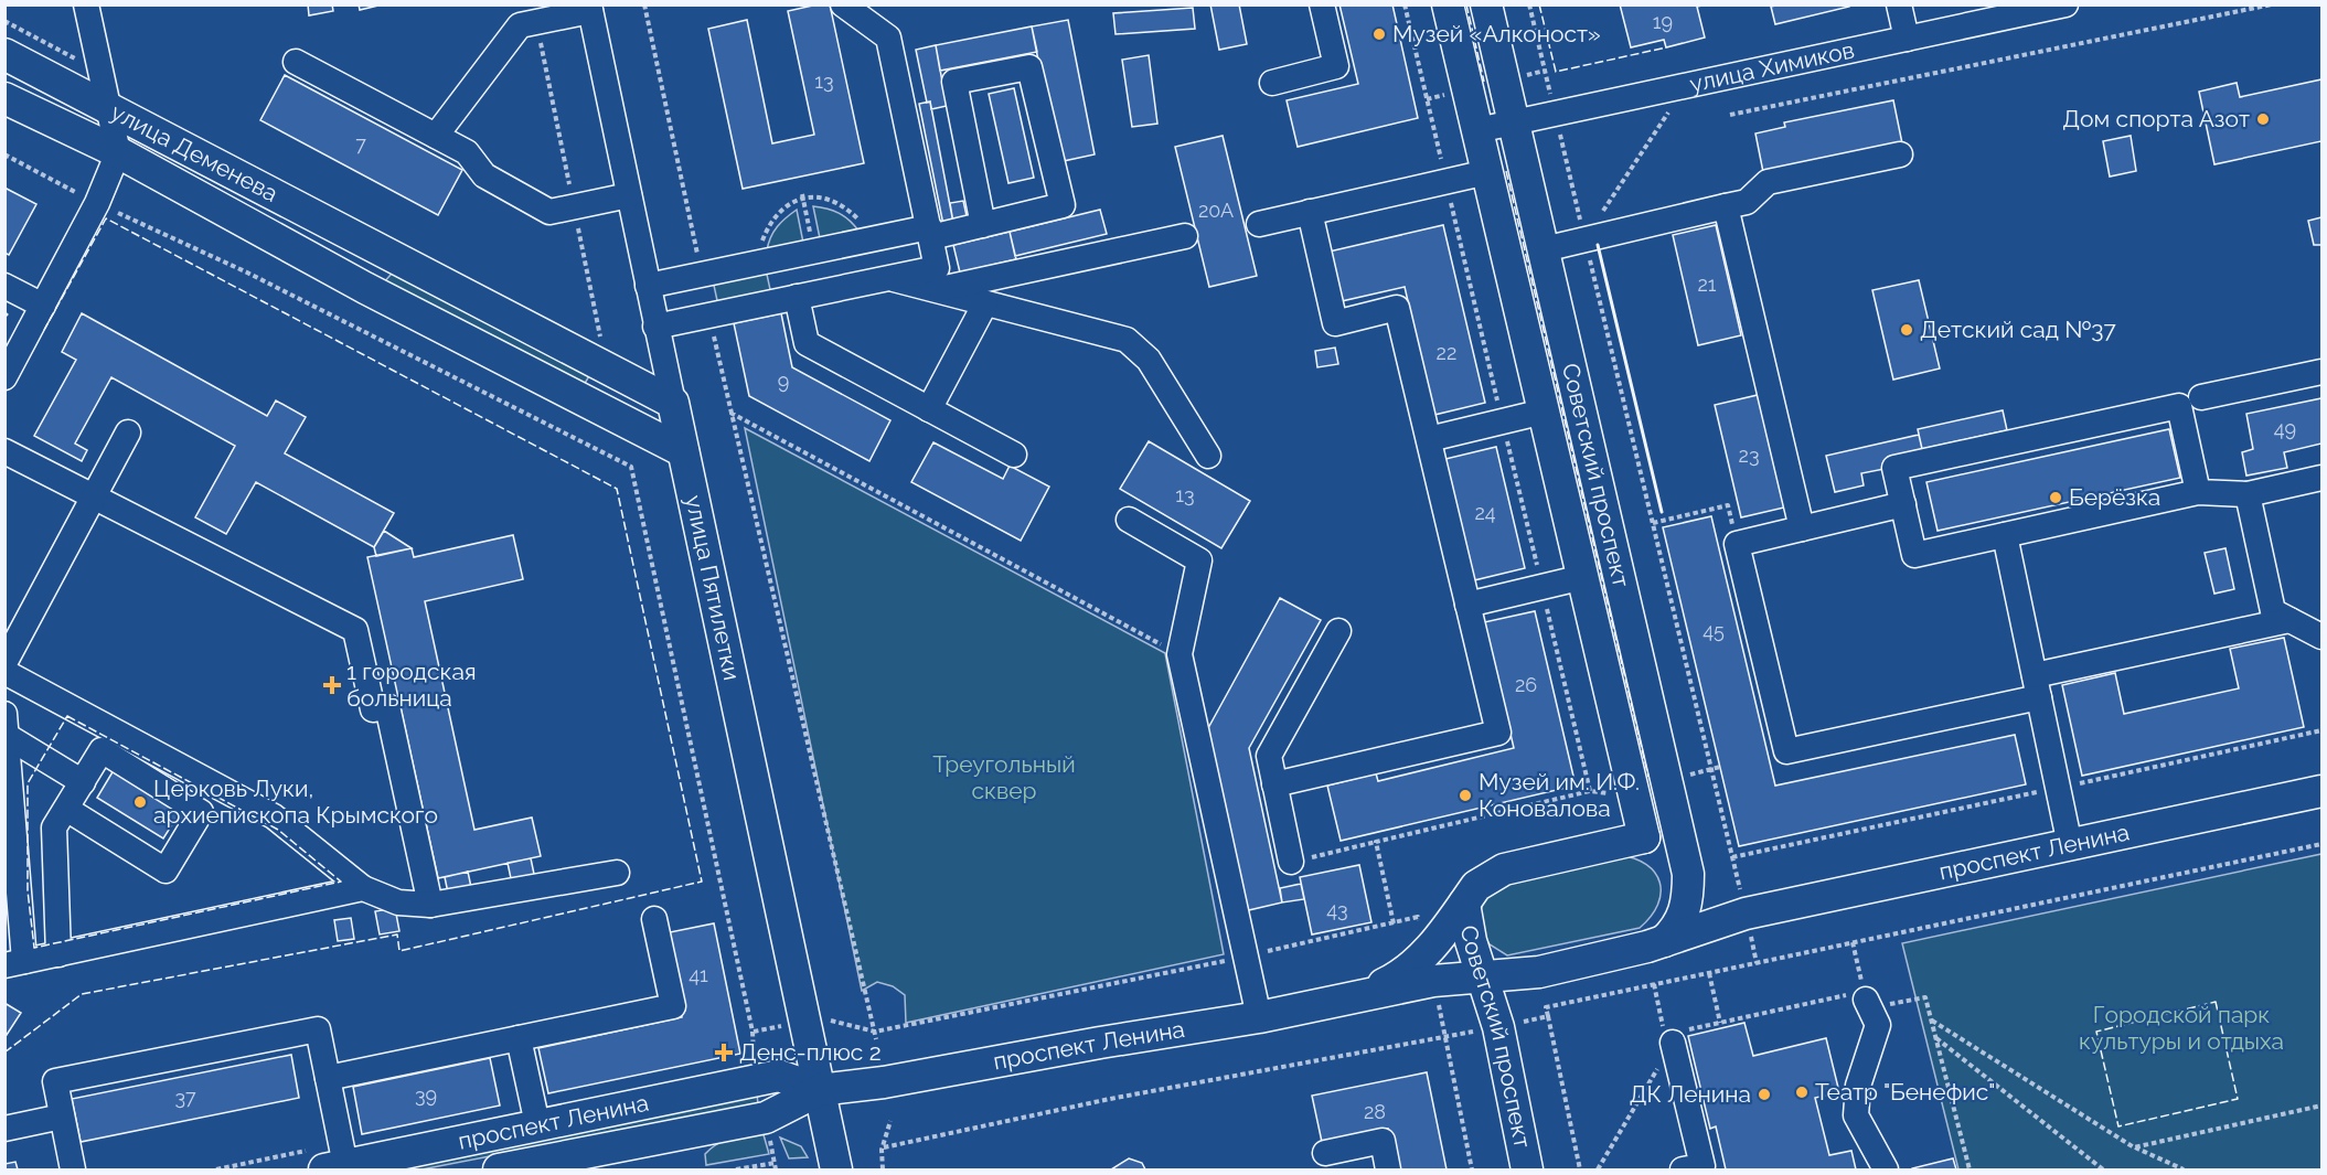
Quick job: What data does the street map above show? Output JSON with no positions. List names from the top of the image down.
{
  "streets": {
    "main road": [
      "улица Деменева",
      "Советский проспект",
      "улица Пятилетки",
      "проспект Ленина"
    ],
    "street": ["улица Химиков"]
  },
  "crossings": [
    ["улица Химиков", "Советский проспект"],
    ["улица Деменева", "улица Пятилетки"],
    ["Советский проспект", "проспект Ленина"],
    ["улица Пятилетки", "проспект Ленина"]
  ],
  "parks": ["Треугольный сквер", "Городской парк культуры и отдыха"],
  "places": {
    "other": [
      "Музей «Алконост»",
      "Дом спорта Азот",
      "Детский сад №37",
      "Берёзка",
      "Музей им. И.Ф. Коновалова",
      "Церковь Луки, архиепископа Крымского",
      "Театр \"Бенефис\"",
      "ДК Ленина"
    ],
    "health": ["1 городская больница", "Денс-плюс 2"]
  },
  "house_numbers": [
    "19",
    "13",
    "7",
    "20А",
    "21",
    "22",
    "9",
    "49",
    "23",
    "13",
    "24",
    "45",
    "26",
    "43",
    "41",
    "39",
    "37",
    "28"
  ]
}
